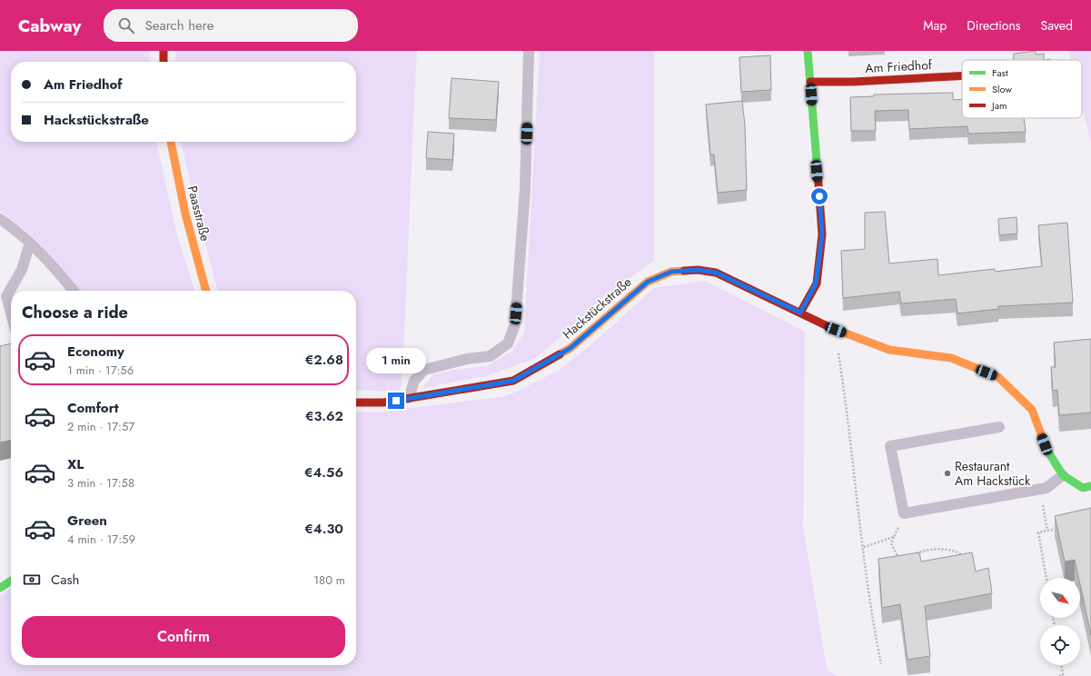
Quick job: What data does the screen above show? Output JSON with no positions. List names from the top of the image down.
{
  "streets": {
    "street": ["Am Friedhof", "Paasstraße", "Hackstückstraße"]
  },
  "places": ["Restaurant Am Hackstück"],
  "legend": ["Fast", "Slow", "Jam"],
  "north": "bottom right",
  "page": {
    "header": "Cabway",
    "search": "Search here",
    "nav": ["Map", "Directions", "Saved"],
    "banner": ["Am Friedhof", "Hackstückstraße"],
    "heading": "Choose a ride",
    "list": [
      {
        "name": "Economy",
        "note": "1 min · 17:56",
        "value": "€2.68"
      },
      {
        "name": "Comfort",
        "note": "2 min · 17:57",
        "value": "€3.62"
      },
      {
        "name": "XL",
        "note": "3 min · 17:58",
        "value": "€4.56"
      },
      {
        "name": "Green",
        "note": "4 min · 17:59",
        "value": "€4.30"
      }
    ],
    "bubble": "1 min",
    "pay": ["Cash", "180 m"],
    "buttons": "Confirm"
  }
}
